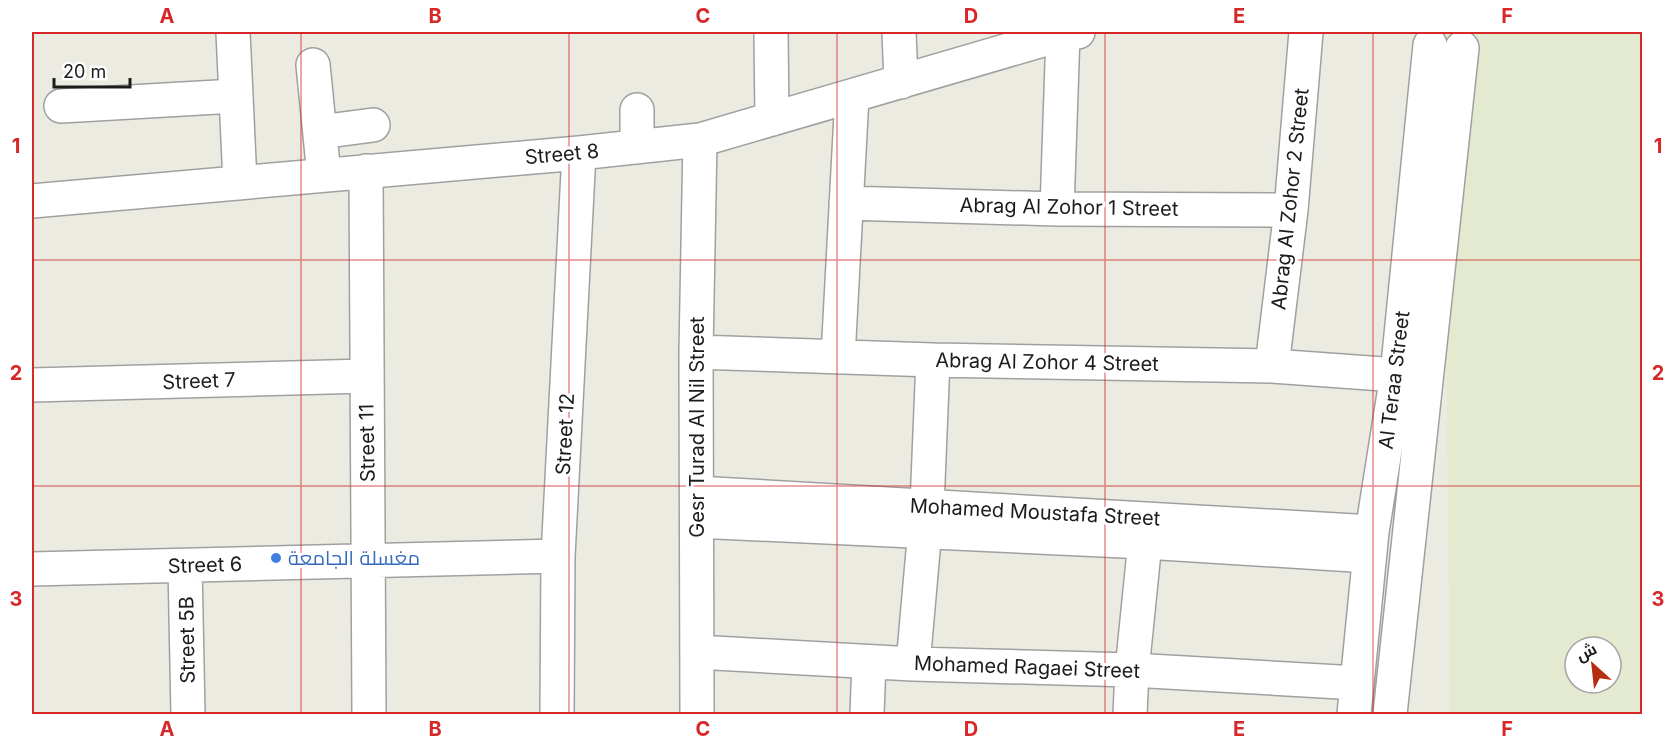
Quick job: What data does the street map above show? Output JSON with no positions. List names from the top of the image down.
{
  "streets": {
    "street": [
      "Street 8",
      "Abrag Al Zohor 2 Street",
      "Abrag Al Zohor 1 Street",
      "Abrag Al Zohor 4 Street",
      "Al Teraa Street",
      "Street 7",
      "Gesr Turad Al Nil Street",
      "Street 12",
      "Street 11",
      "Mohamed Moustafa Street",
      "Street 6",
      "Street 5B",
      "Mohamed Ragaei Street"
    ]
  },
  "crossings": [
    ["Street 8", "Gesr Turad Al Nil Street"],
    ["Street 8", "Street 12"],
    ["Street 8", "Street 11"],
    ["Abrag Al Zohor 2 Street", "Abrag Al Zohor 1 Street"],
    ["Abrag Al Zohor 2 Street", "Abrag Al Zohor 4 Street"],
    ["Abrag Al Zohor 4 Street", "Al Teraa Street"],
    ["Abrag Al Zohor 4 Street", "Gesr Turad Al Nil Street"],
    ["Al Teraa Street", "Mohamed Moustafa Street"],
    ["Al Teraa Street", "Mohamed Ragaei Street"],
    ["Street 7", "Street 11"],
    ["Gesr Turad Al Nil Street", "Mohamed Moustafa Street"],
    ["Gesr Turad Al Nil Street", "Mohamed Ragaei Street"],
    ["Street 12", "Street 6"],
    ["Street 11", "Street 6"],
    ["Street 6", "Street 5B"]
  ],
  "places": ["مغسلة الجامعة"],
  "scale_bar": "20 m",
  "north": "top left",
  "grid": {
    "columns": [
      "A",
      "B",
      "C",
      "D",
      "E",
      "F"
    ],
    "rows": ["1", "2", "3"]
  }
}
